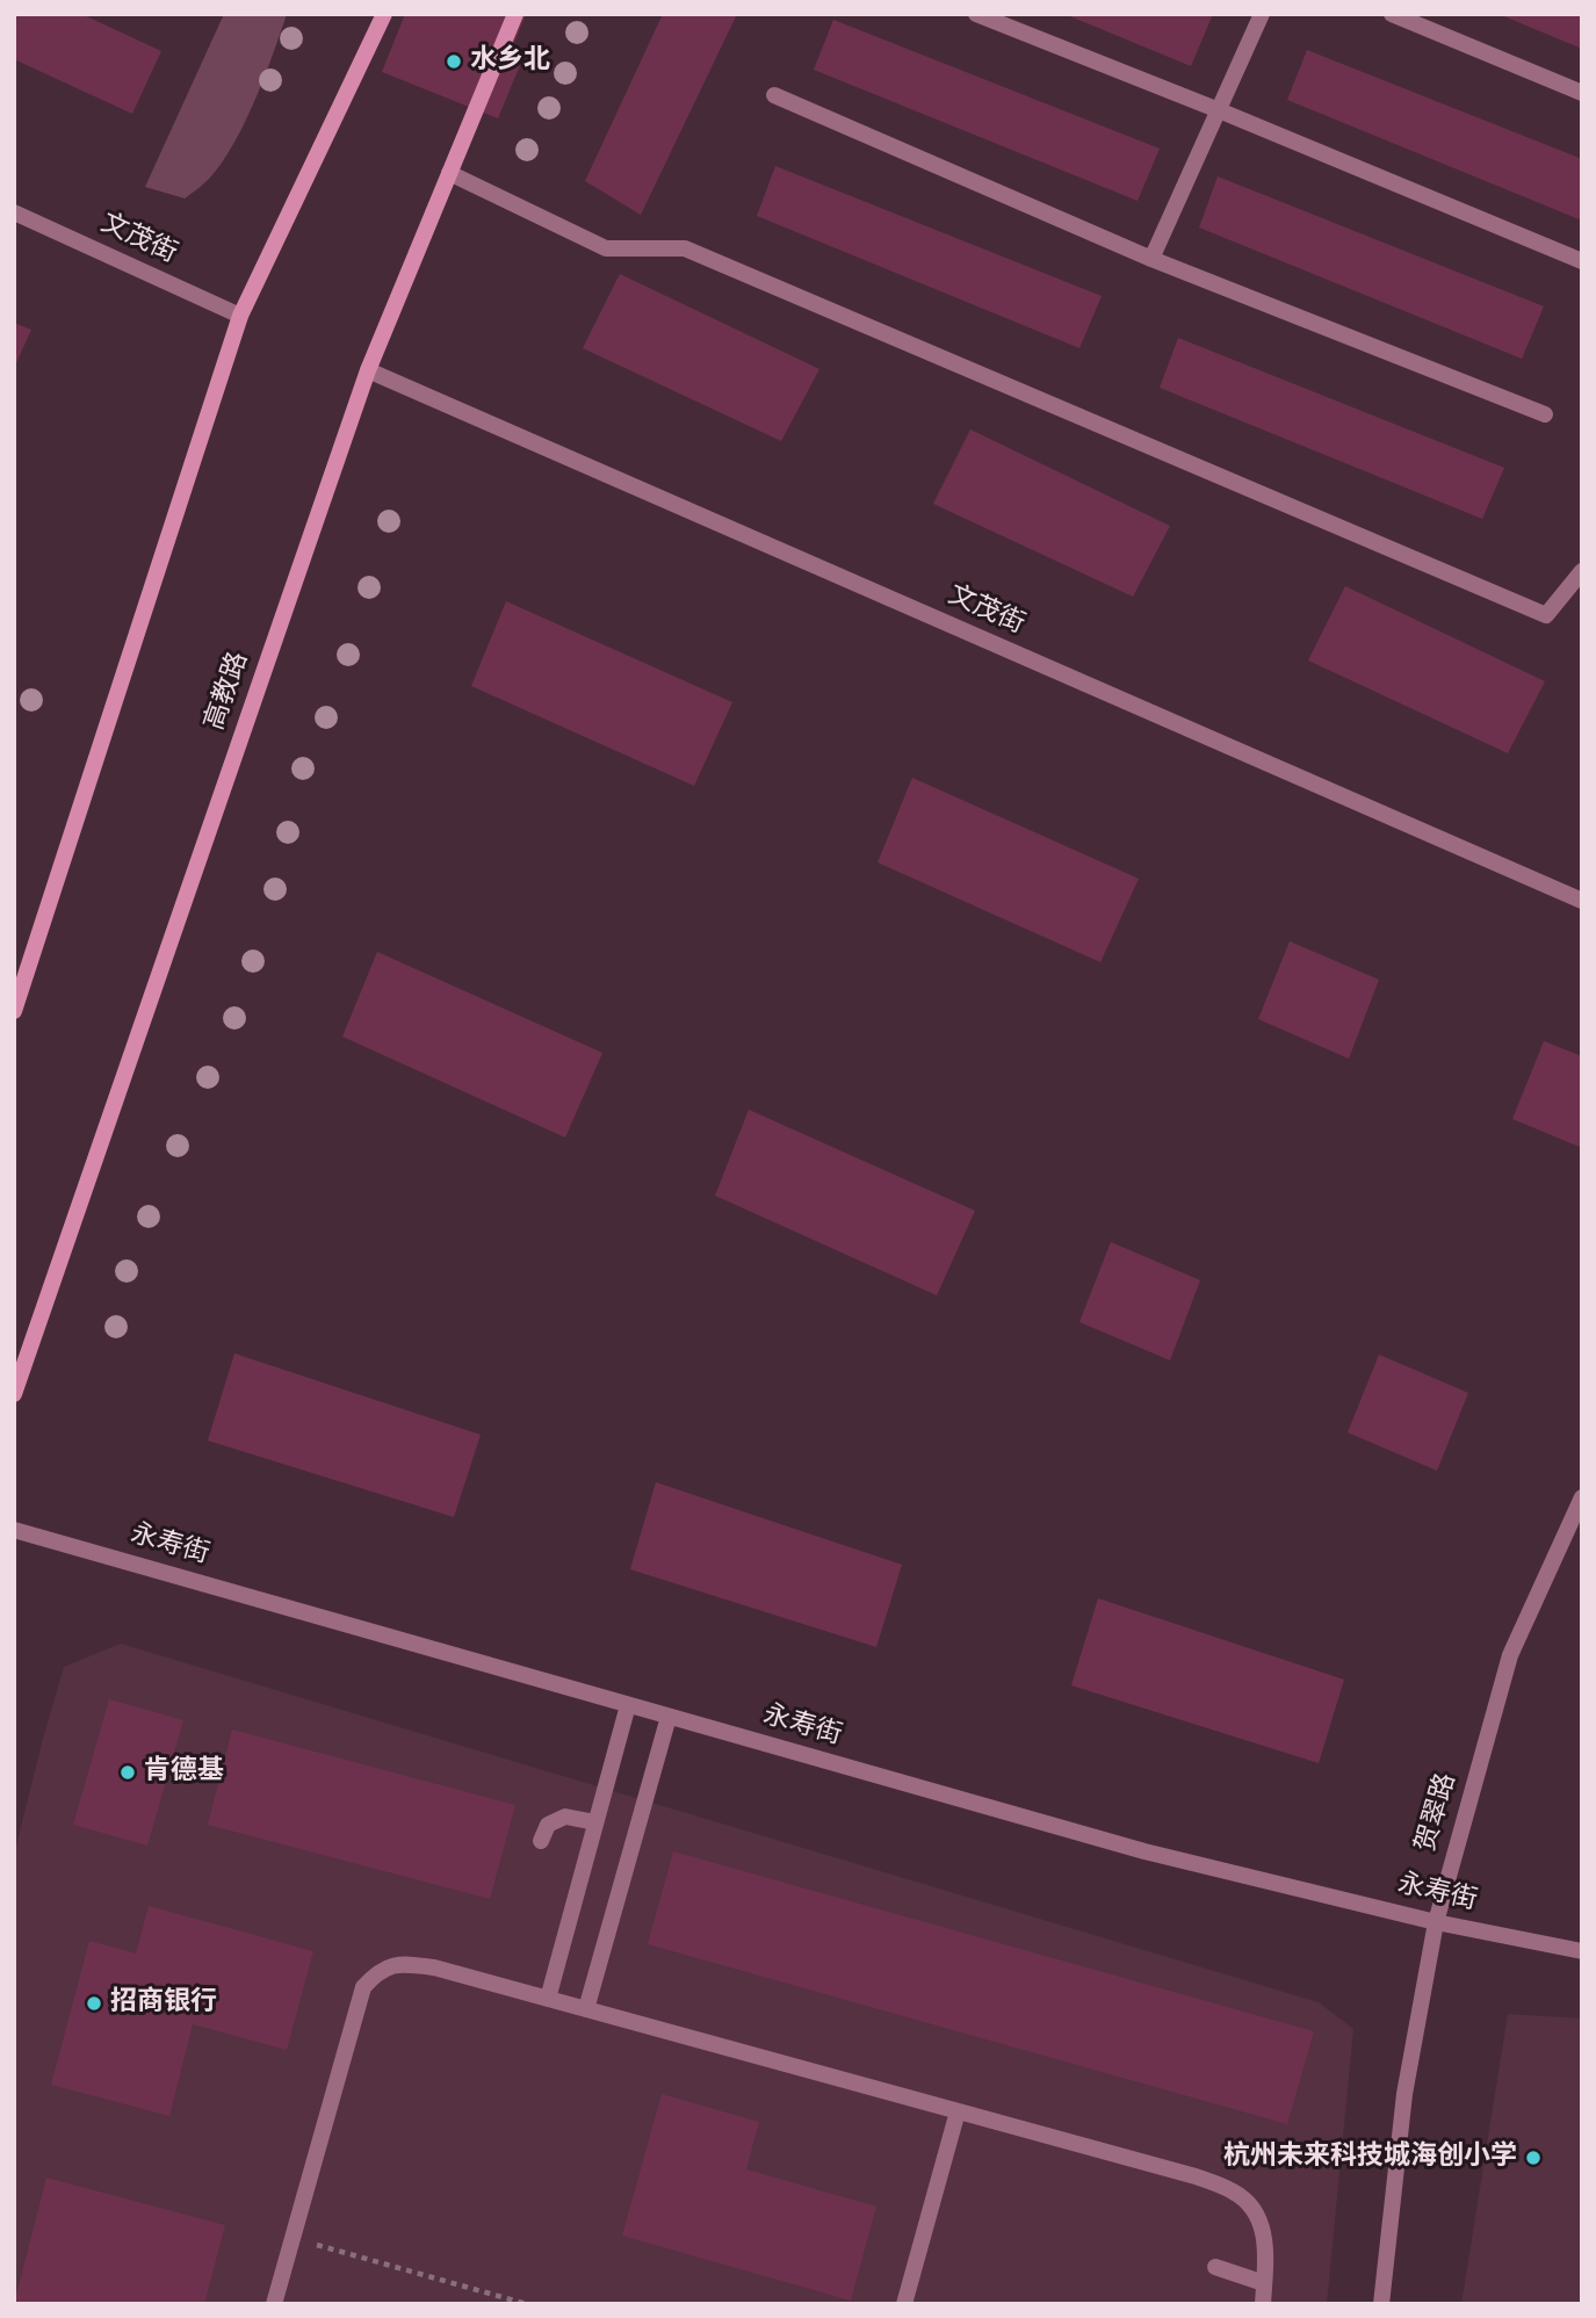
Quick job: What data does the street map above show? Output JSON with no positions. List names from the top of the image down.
{
  "streets": {
    "main road": ["高教路"],
    "street": ["文茂街", "永寿街", "贺翠路"]
  },
  "crossings": [
    ["文茂街", "高教路"],
    ["永寿街", "贺翠路"]
  ],
  "places": [
    "水乡北",
    "肯德基",
    "招商银行",
    "杭州未来科技城海创小学"
  ]
}
